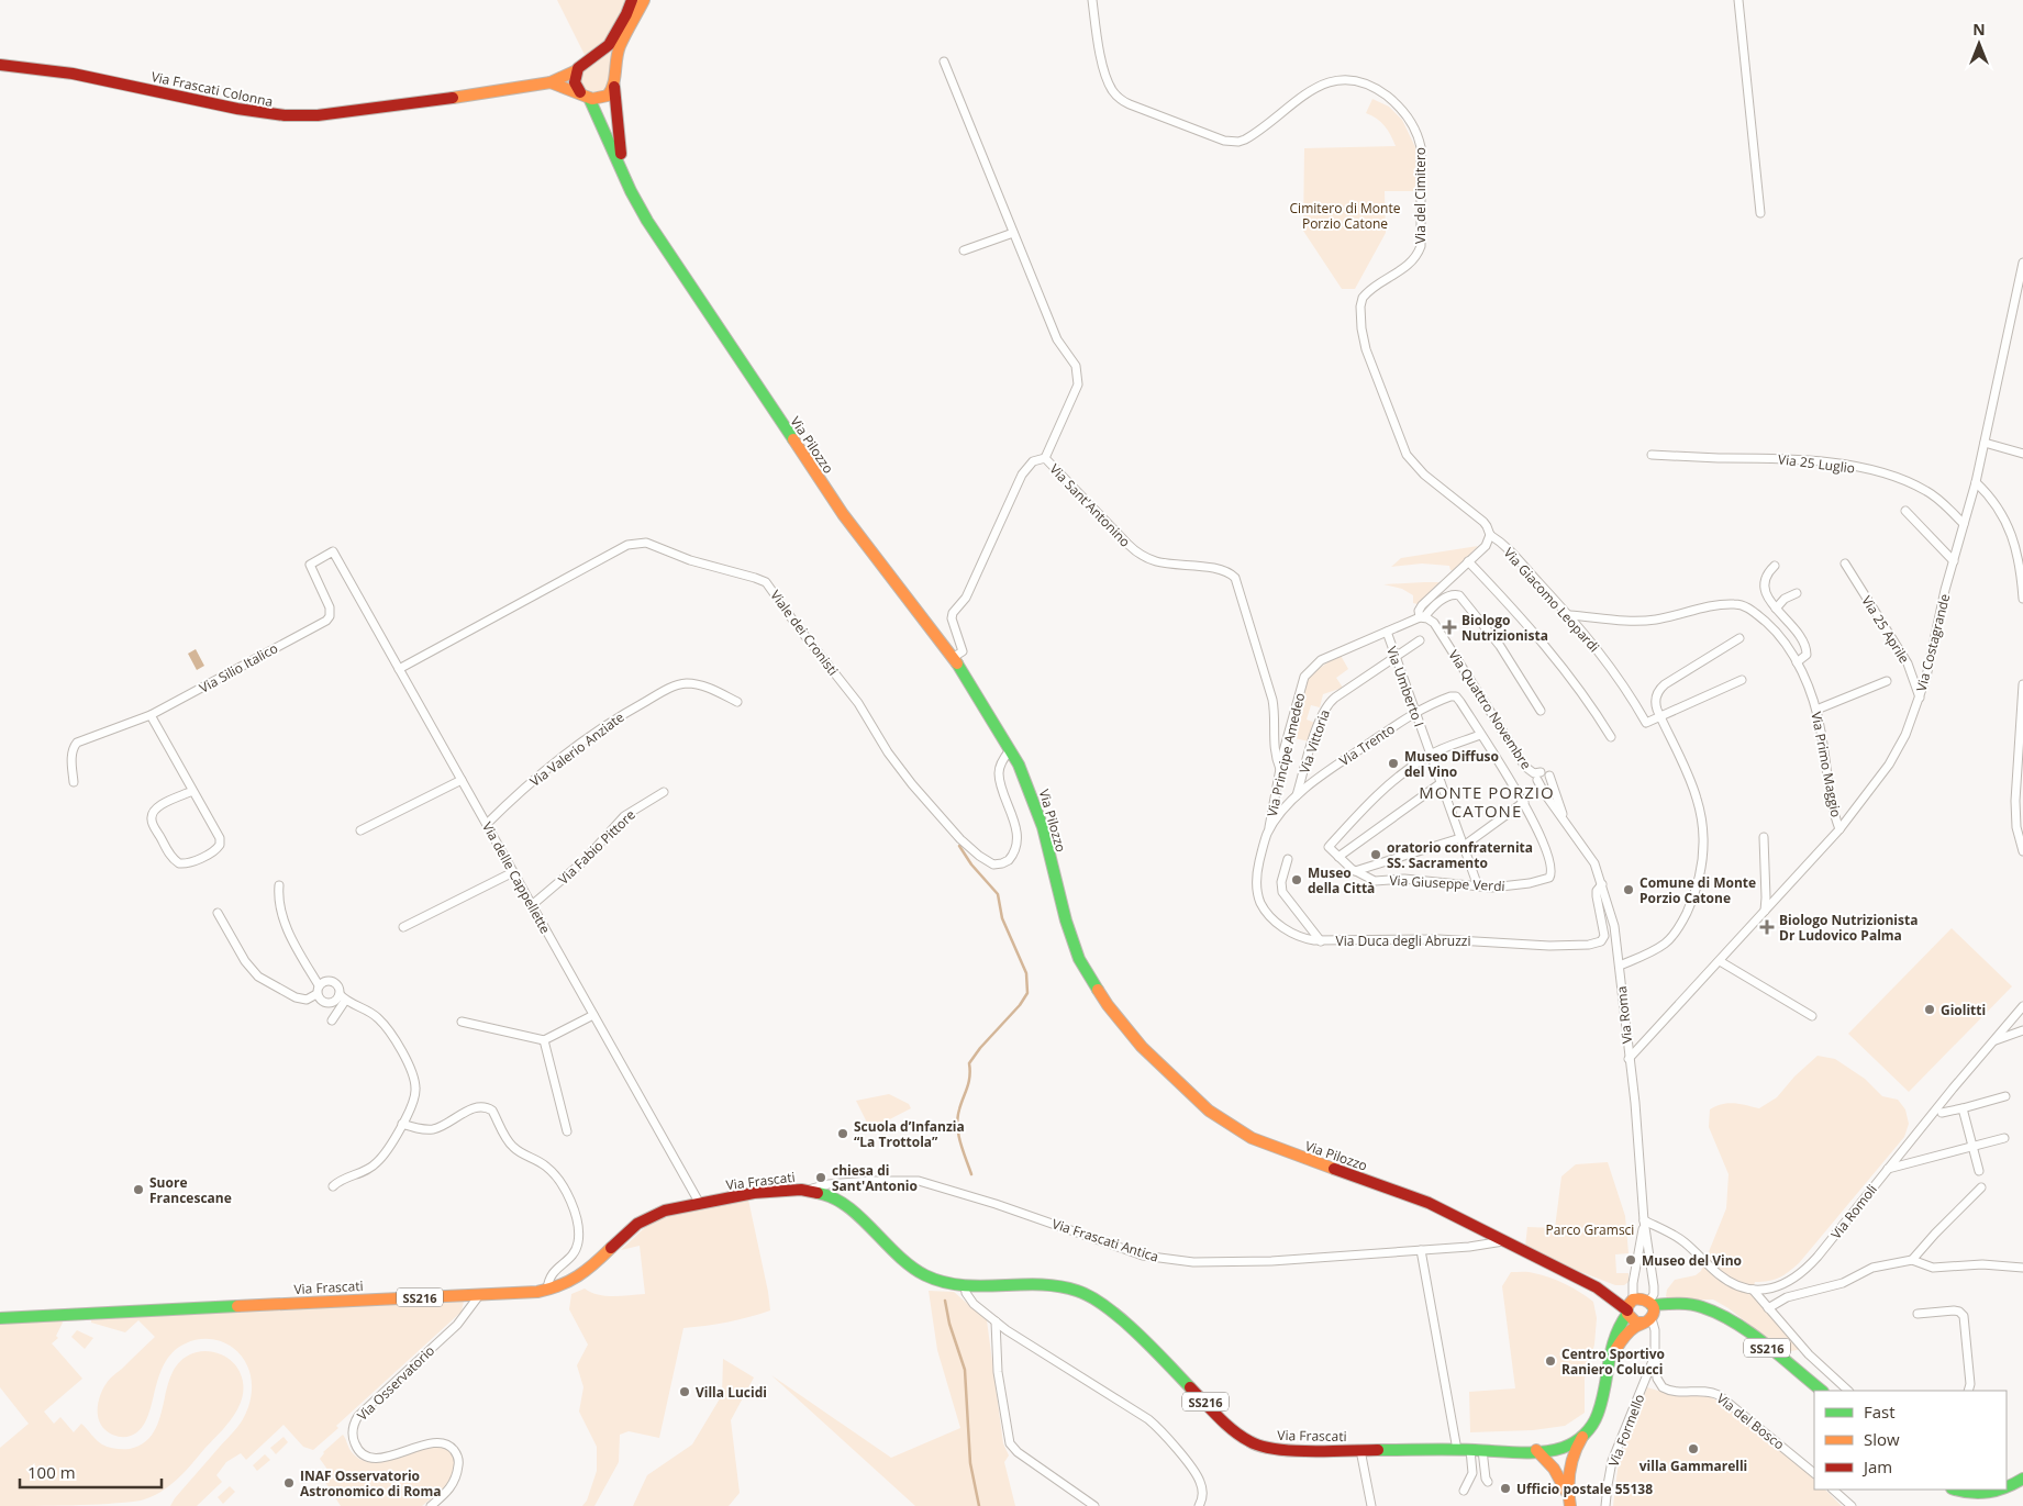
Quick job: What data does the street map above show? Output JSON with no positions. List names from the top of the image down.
{
  "streets": {
    "main road": [
      "Via Frascati Colonna",
      "Via Pilozzo",
      "Via Frascati",
      "SS216"
    ],
    "street": [
      "Via del Cimitero",
      "Via 25 Luglio",
      "Via Sant'Antonino",
      "Via Giacomo Leopardi",
      "Via 25 Aprile",
      "Viale dei Cronisti",
      "Via Costagrande",
      "Via Silio Italico",
      "Via Umberto I",
      "Via Quattro Novembre",
      "Via Vittoria",
      "Via Trento",
      "Via Valerio Anziate",
      "Via Principe Amedeo",
      "Via Primo Maggio",
      "Via Fabio Pittore",
      "Via delle Cappellette",
      "Via Giuseppe Verdi",
      "Via Duca degli Abruzzi",
      "Via Roma",
      "Via Romoli",
      "Via Frascati Antica",
      "Via Osservatorio",
      "Via del Bosco",
      "Via Formello"
    ]
  },
  "crossings": [
    ["Via Frascati Colonna", "Via Pilozzo"],
    ["Via del Cimitero", "Via Giacomo Leopardi"],
    ["Via Pilozzo", "Via Sant'Antonino"],
    ["Via Pilozzo", "Viale dei Cronisti"],
    ["Via Pilozzo", "Via Frascati Antica"],
    ["Via Pilozzo", "SS216"],
    ["Via 25 Luglio", "Via Costagrande"],
    ["Via Sant'Antonino", "Via Principe Amedeo"],
    ["Via Giacomo Leopardi", "Via Primo Maggio"],
    ["Via 25 Aprile", "Via Costagrande"],
    ["Viale dei Cronisti", "Via delle Cappellette"],
    ["Via Costagrande", "Via Primo Maggio"],
    ["Via Costagrande", "Via Roma"],
    ["Via Silio Italico", "Via delle Cappellette"],
    ["Via Umberto I", "Via Vittoria"],
    ["Via Umberto I", "Via Trento"],
    ["Via Umberto I", "Via Principe Amedeo"],
    ["Via Umberto I", "Via Giuseppe Verdi"],
    ["Via Quattro Novembre", "Via Principe Amedeo"],
    ["Via Quattro Novembre", "Via Roma"],
    ["Via Vittoria", "Via Trento"],
    ["Via Trento", "Via Duca degli Abruzzi"],
    ["Via Valerio Anziate", "Via delle Cappellette"],
    ["Via Principe Amedeo", "Via Duca degli Abruzzi"],
    ["Via Fabio Pittore", "Via delle Cappellette"],
    ["Via delle Cappellette", "Via Frascati"],
    ["Via Duca degli Abruzzi", "Via Roma"],
    ["Via Roma", "Via Romoli"],
    ["Via Frascati", "Via Frascati Antica"],
    ["Via Frascati", "Via Osservatorio"],
    ["Via del Bosco", "Via Formello"]
  ],
  "districts": ["MONTE PORZIO CATONE"],
  "parks": ["Cimitero di Monte Porzio Catone", "Parco Gramsci"],
  "places": {
    "health": ["Biologo Nutrizionista", "Biologo Nutrizionista Dr Ludovico Palma"],
    "other": [
      "Museo Diffuso del Vino",
      "oratorio confraternita SS. Sacramento",
      "Museo della Città",
      "Comune di Monte Porzio Catone",
      "Giolitti",
      "Scuola d’Infanzia “La Trottola”",
      "chiesa di Sant'Antonio",
      "Suore Francescane",
      "Museo del Vino",
      "Centro Sportivo Raniero Colucci",
      "Villa Lucidi",
      "villa Gammarelli",
      "INAF Osservatorio Astronomico di Roma",
      "Ufficio postale 55138"
    ]
  },
  "legend": ["Fast", "Slow", "Jam"],
  "scale_bar": "100 m",
  "north": "top"
}
